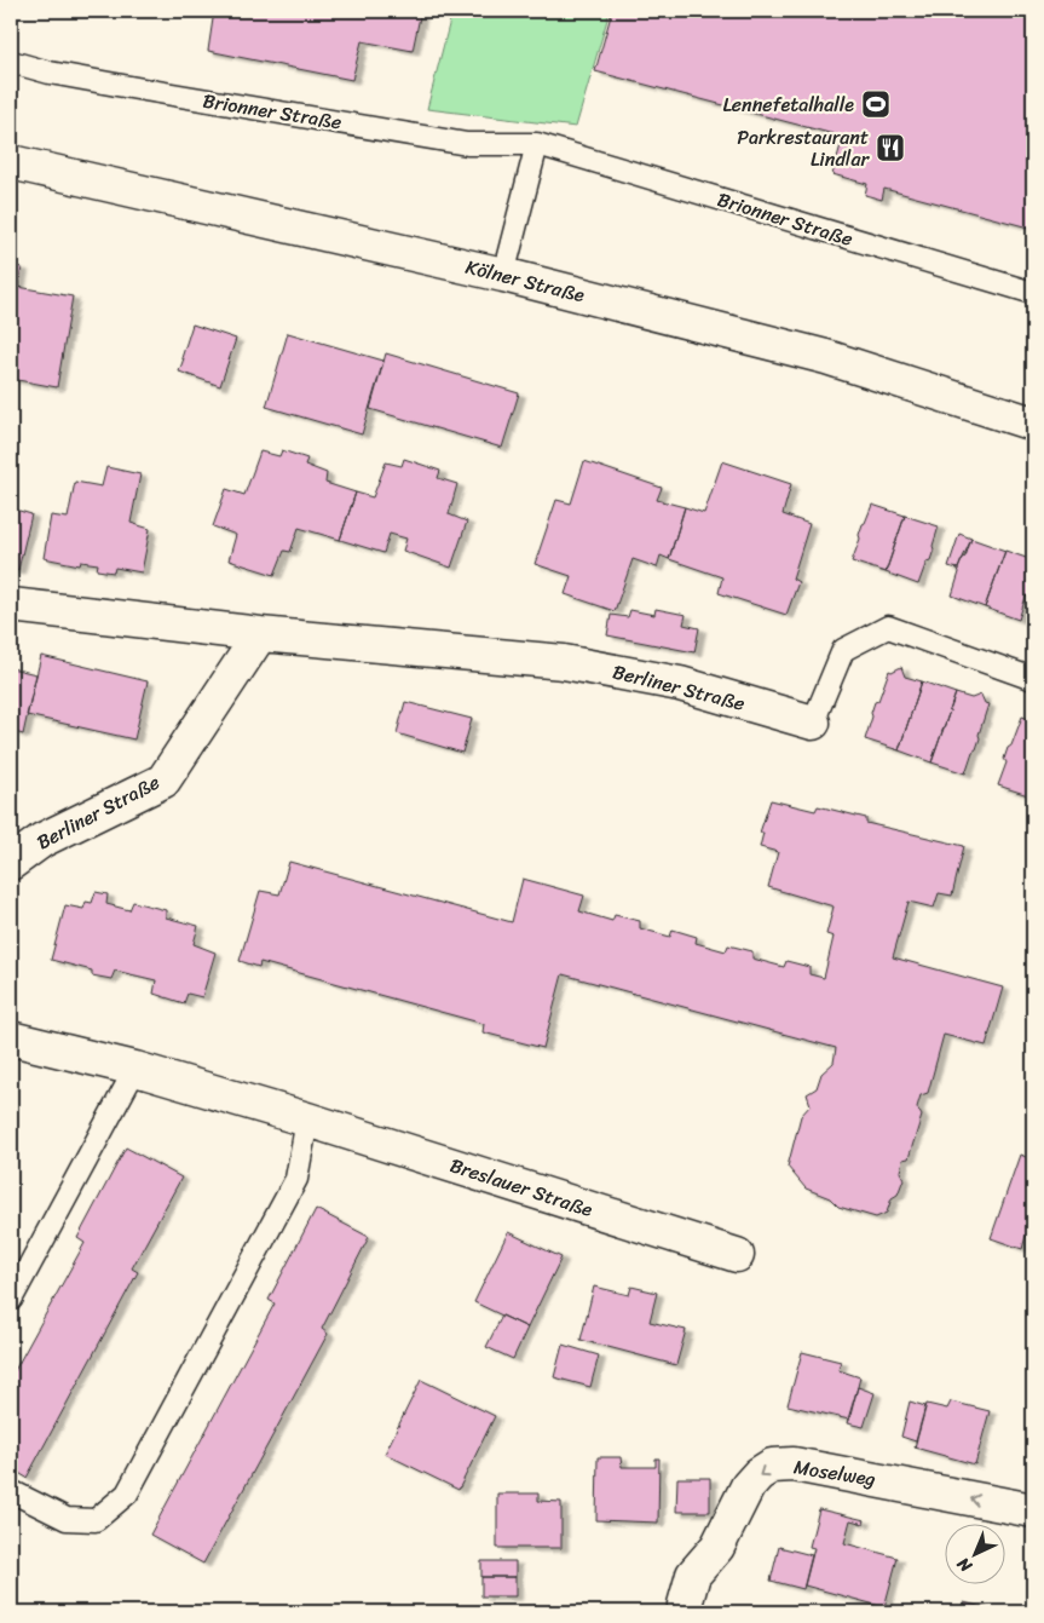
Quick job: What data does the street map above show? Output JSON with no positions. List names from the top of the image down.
{
  "streets": {
    "street": [
      "Kölner Straße",
      "Berliner Straße",
      "Breslauer Straße",
      "Moselweg"
    ],
    "lane": ["Brionner Straße"]
  },
  "one_way": ["Moselweg"],
  "places": {
    "sports": ["Lennefetalhalle"],
    "restaurant": ["Parkrestaurant Lindlar"]
  },
  "north": "bottom left"
}
